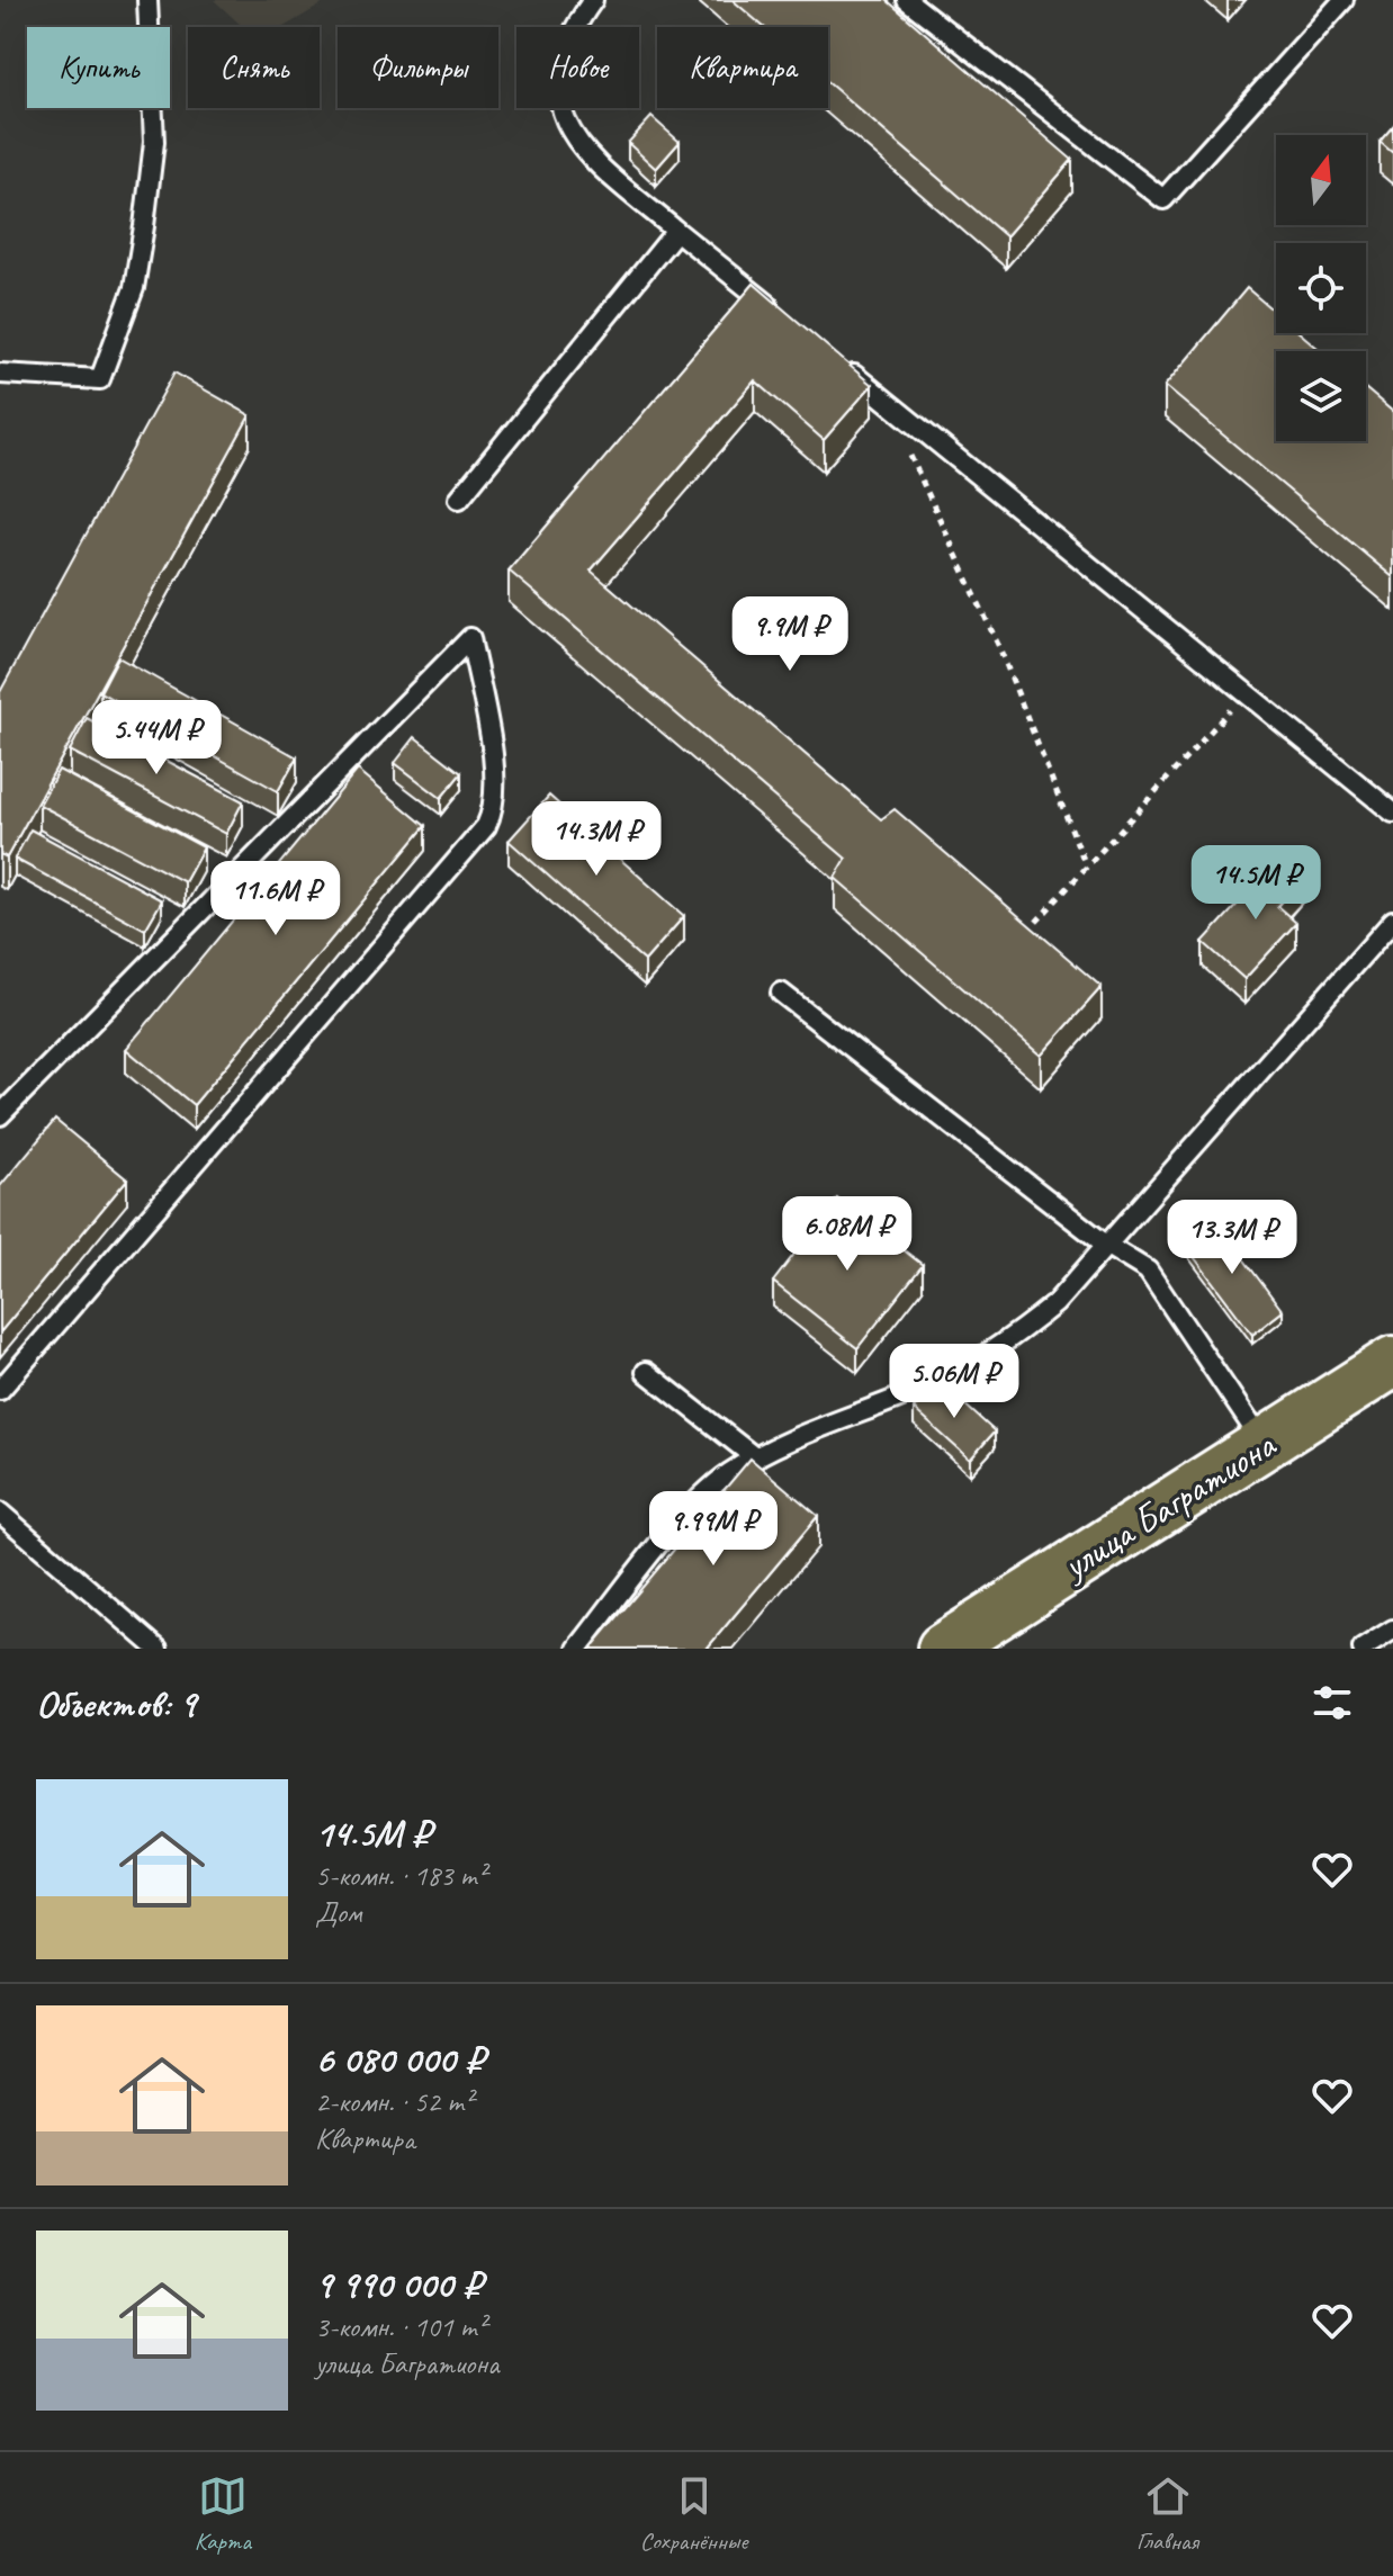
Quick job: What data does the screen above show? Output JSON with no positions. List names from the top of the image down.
{
  "streets": {
    "main road": ["улица Багратиона"]
  },
  "north": "top",
  "page": {
    "chip": [
      "Купить",
      "Снять",
      "Фильтры",
      "Новое",
      "Квартира"
    ],
    "price": [
      "9.9M ₽",
      "5.44M ₽",
      "14.3M ₽",
      "14.5M ₽",
      "11.6M ₽",
      "6.08M ₽",
      "13.3M ₽",
      "5.06M ₽",
      "9.99M ₽"
    ],
    "heading": "Объектов: 9",
    "list": [
      {
        "name": "14.5M ₽",
        "note": "5-комн. · 183 m² · Дом"
      },
      {
        "name": "6 080 000 ₽",
        "note": "2-комн. · 52 m² · Квартира"
      },
      {
        "name": "9 990 000 ₽",
        "note": "3-комн. · 101 m² · улица Багратиона"
      }
    ],
    "tabs": ["Карта", "Сохранённые", "Главная"]
  }
}
